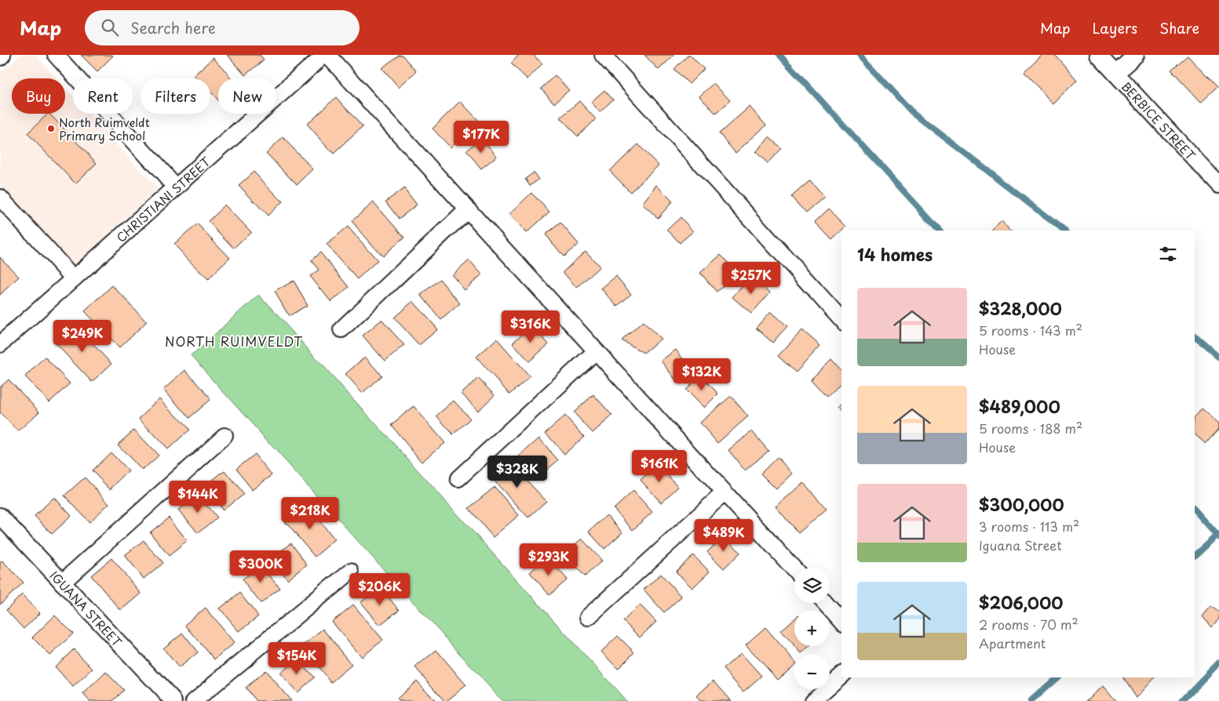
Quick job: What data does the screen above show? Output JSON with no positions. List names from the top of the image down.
{
  "streets": {
    "street": ["BERBICE STREET", "CHRISTIANI STREET", "IGUANA STREET"]
  },
  "districts": ["NORTH RUIMVELDT"],
  "places": ["North Ruimveldt Primary School"],
  "page": {
    "header": "Map",
    "search": "Search here",
    "nav": ["Map", "Layers", "Share"],
    "chip": [
      "Buy",
      "Rent",
      "Filters",
      "New"
    ],
    "price": [
      "$177K",
      "$257K",
      "$316K",
      "$249K",
      "$132K",
      "$161K",
      "$328K",
      "$144K",
      "$218K",
      "$489K",
      "$293K",
      "$300K",
      "$206K",
      "$154K"
    ],
    "heading": "14 homes",
    "list": [
      {
        "name": "$328,000",
        "note": "5 rooms · 143 m² · House"
      },
      {
        "name": "$489,000",
        "note": "5 rooms · 188 m² · House"
      },
      {
        "name": "$300,000",
        "note": "3 rooms · 113 m² · Iguana Street"
      },
      {
        "name": "$206,000",
        "note": "2 rooms · 70 m² · Apartment"
      }
    ],
    "map_buttons": ["+", "−"]
  }
}
